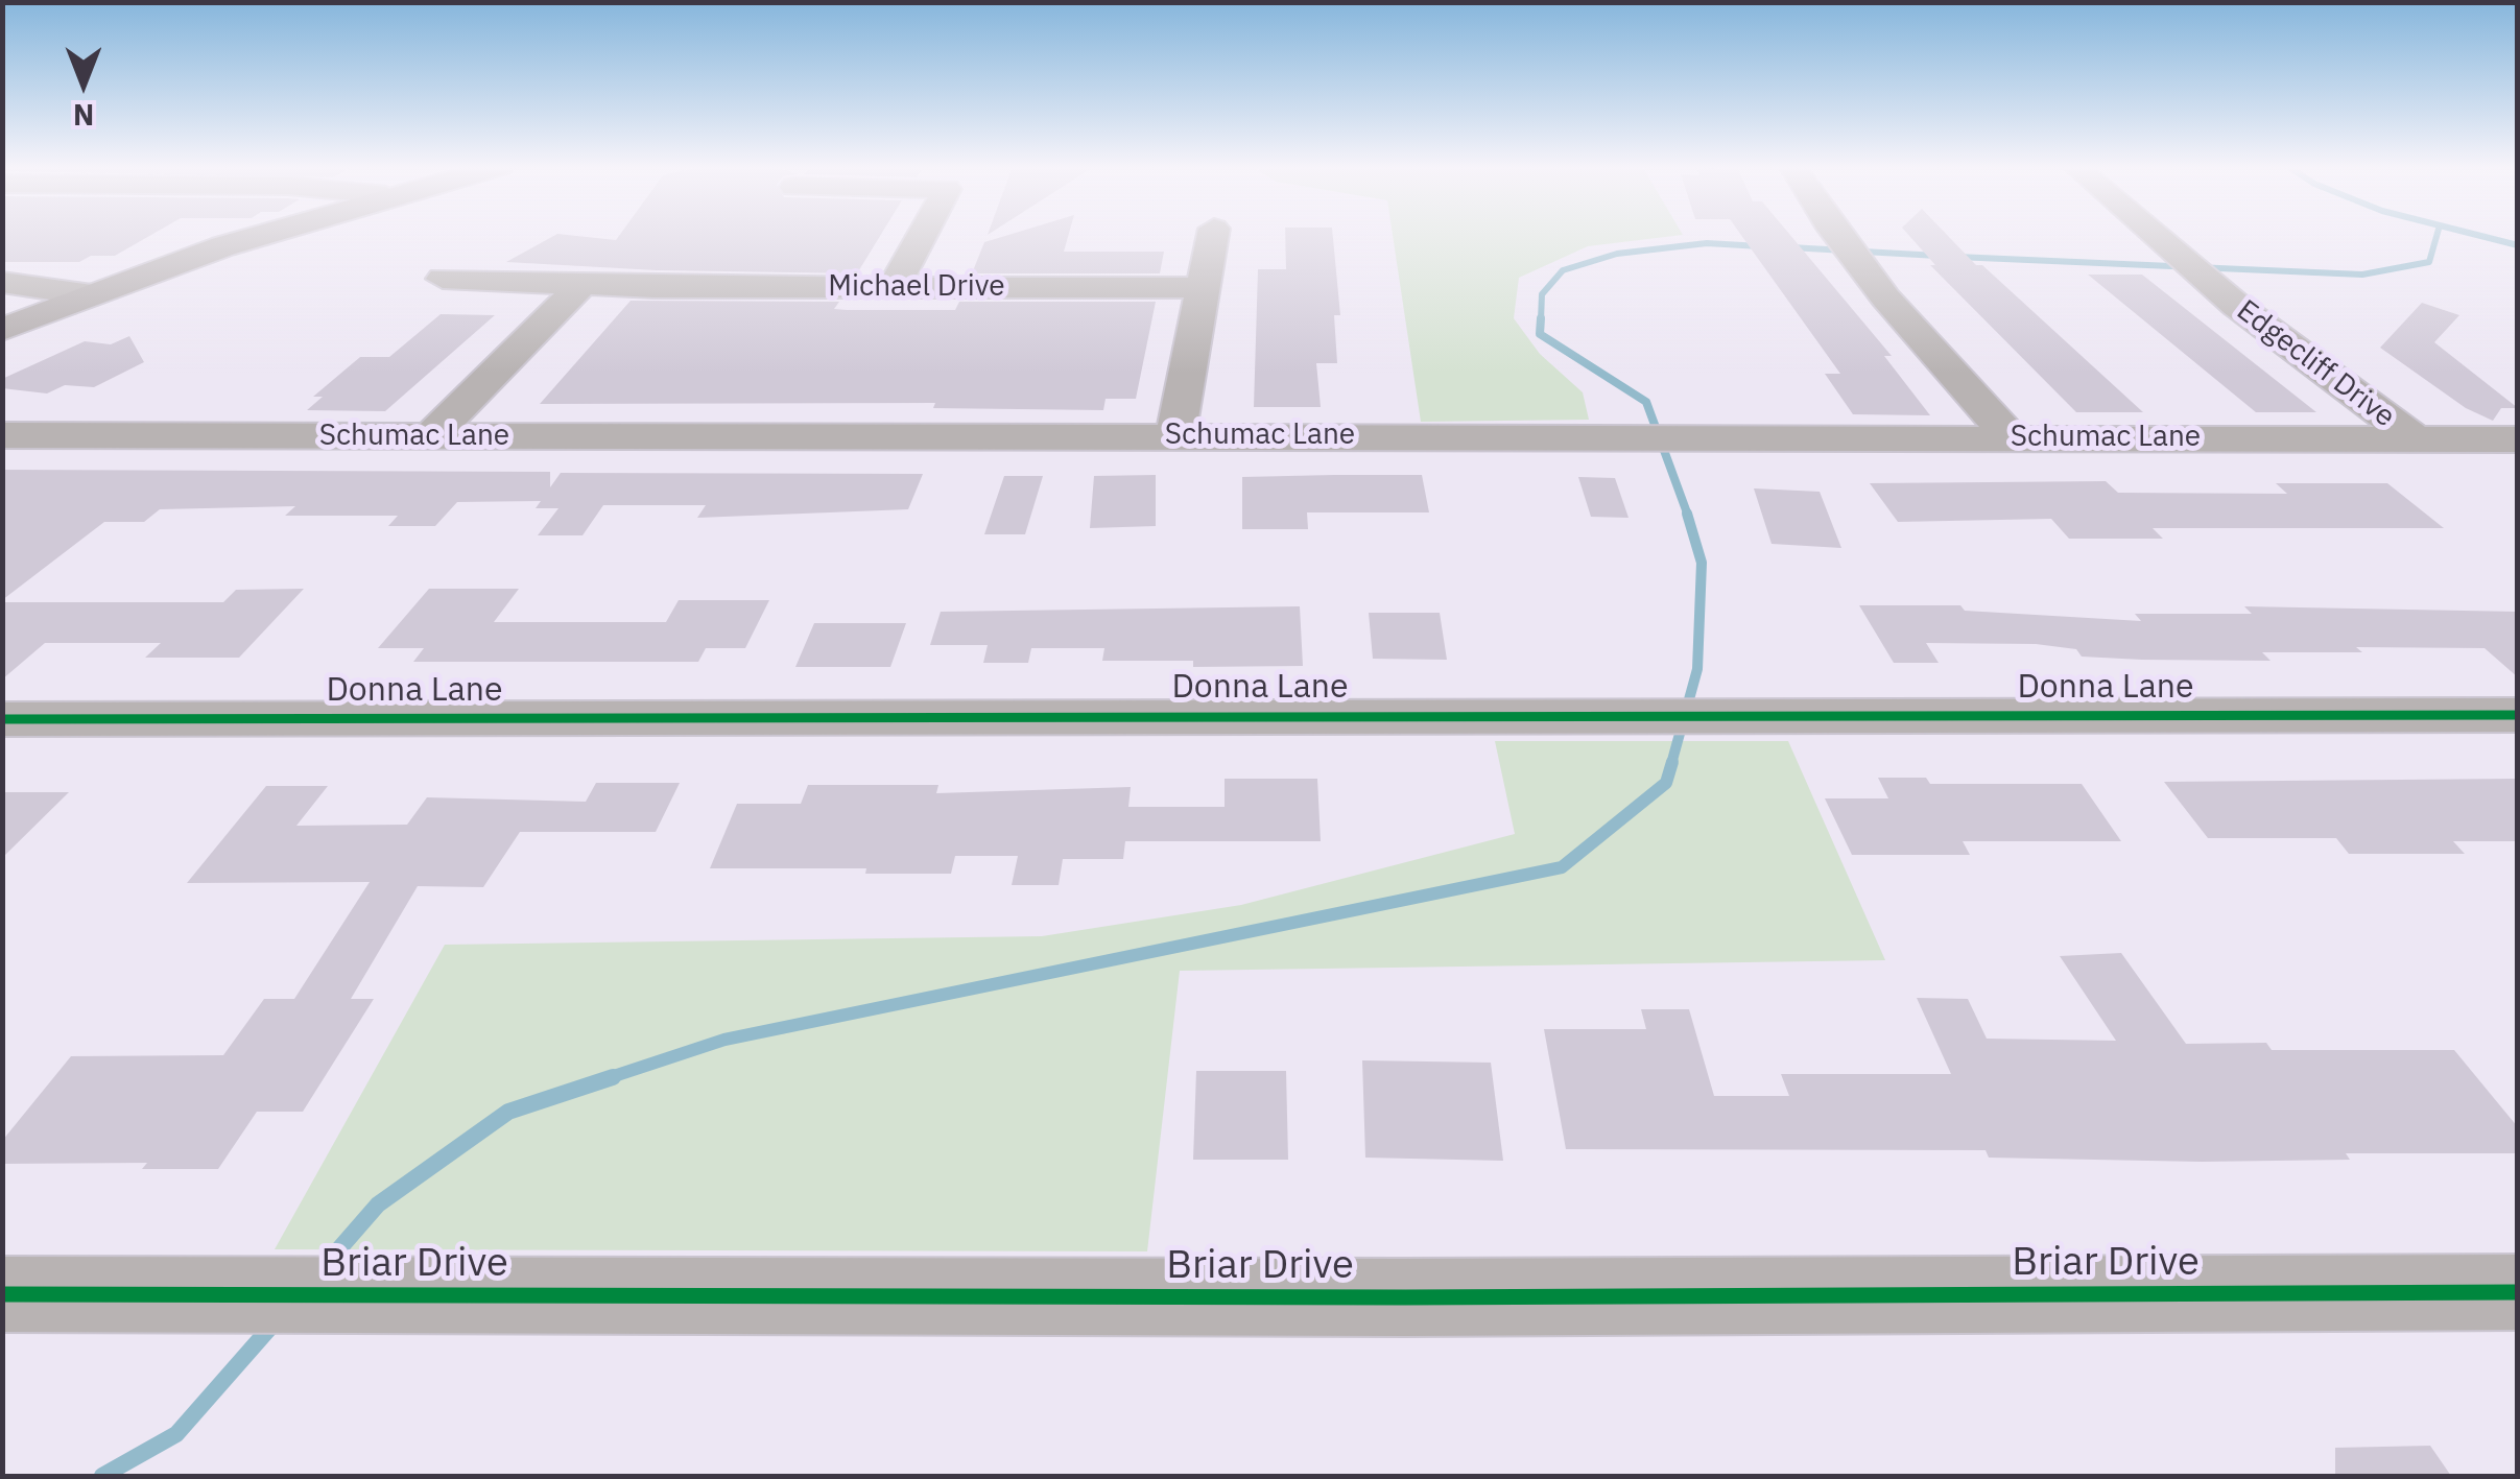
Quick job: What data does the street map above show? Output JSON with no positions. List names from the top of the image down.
{
  "streets": {
    "street": [
      "Michael Drive",
      "Edgecliff Drive",
      "Schumac Lane",
      "Donna Lane",
      "Briar Drive"
    ]
  },
  "crossings": [
    ["Edgecliff Drive", "Schumac Lane"]
  ],
  "north": "bottom"
}
